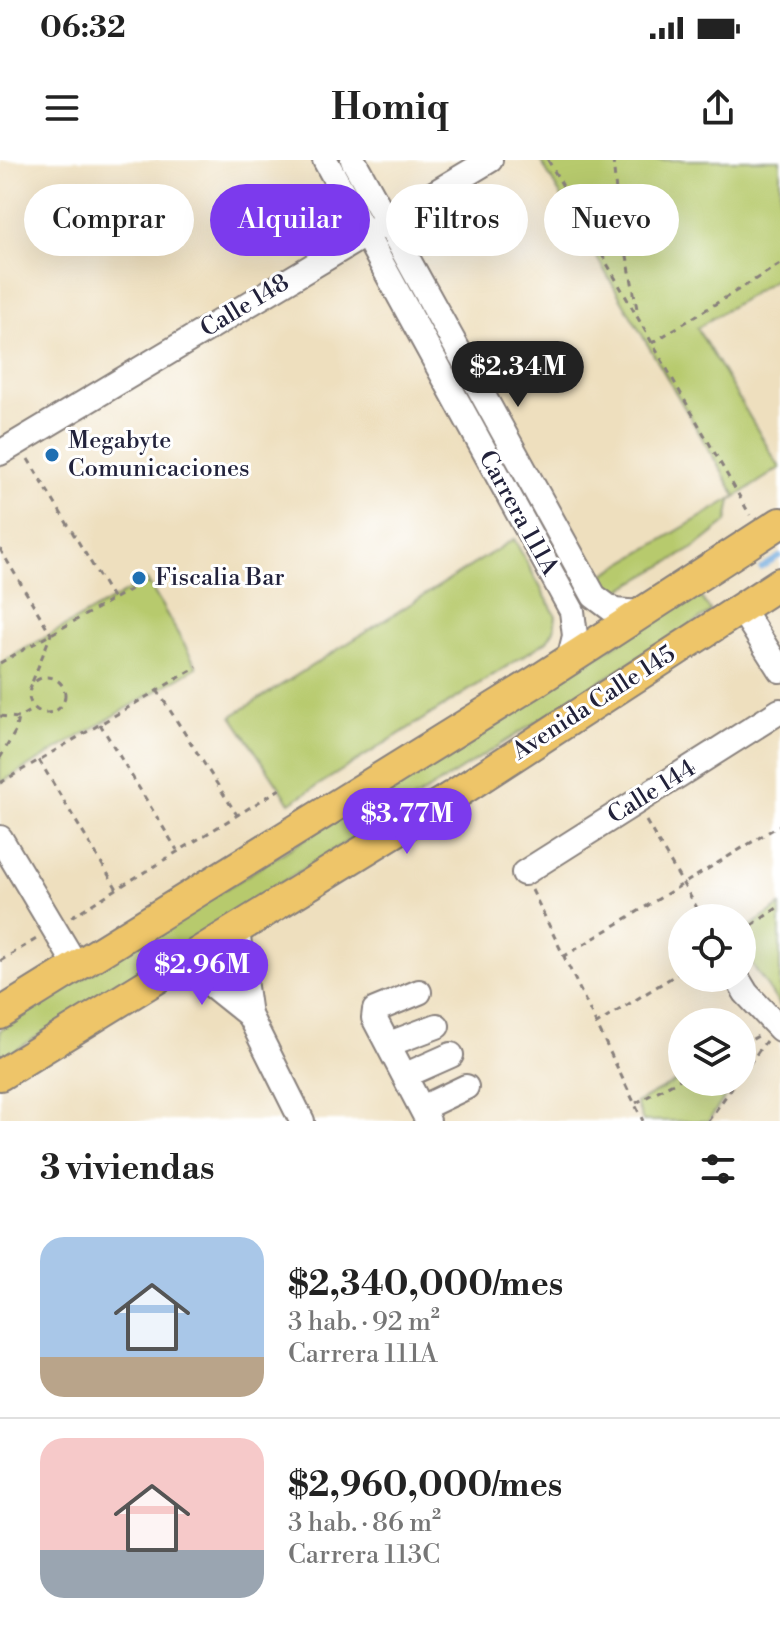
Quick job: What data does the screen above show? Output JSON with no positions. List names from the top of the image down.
{
  "streets": {
    "main road": ["Avenida Calle 145"],
    "street": ["Calle 148", "Carrera 111A", "Calle 144"]
  },
  "crossings": [
    ["Calle 148", "Carrera 111A"],
    ["Carrera 111A", "Avenida Calle 145"]
  ],
  "places": ["Megabyte Comunicaciones", "Fiscalia Bar"],
  "page": {
    "status": "06:32",
    "header": "Homiq",
    "chip": [
      "Comprar",
      "Alquilar",
      "Filtros",
      "Nuevo"
    ],
    "price": ["$2.34M", "$3.77M", "$2.96M"],
    "heading": "3 viviendas",
    "list": [
      {
        "name": "$2,340,000/mes",
        "note": "3 hab. · 92 m² · Carrera 111A"
      },
      {
        "name": "$2,960,000/mes",
        "note": "3 hab. · 86 m² · Carrera 113C"
      }
    ]
  }
}
